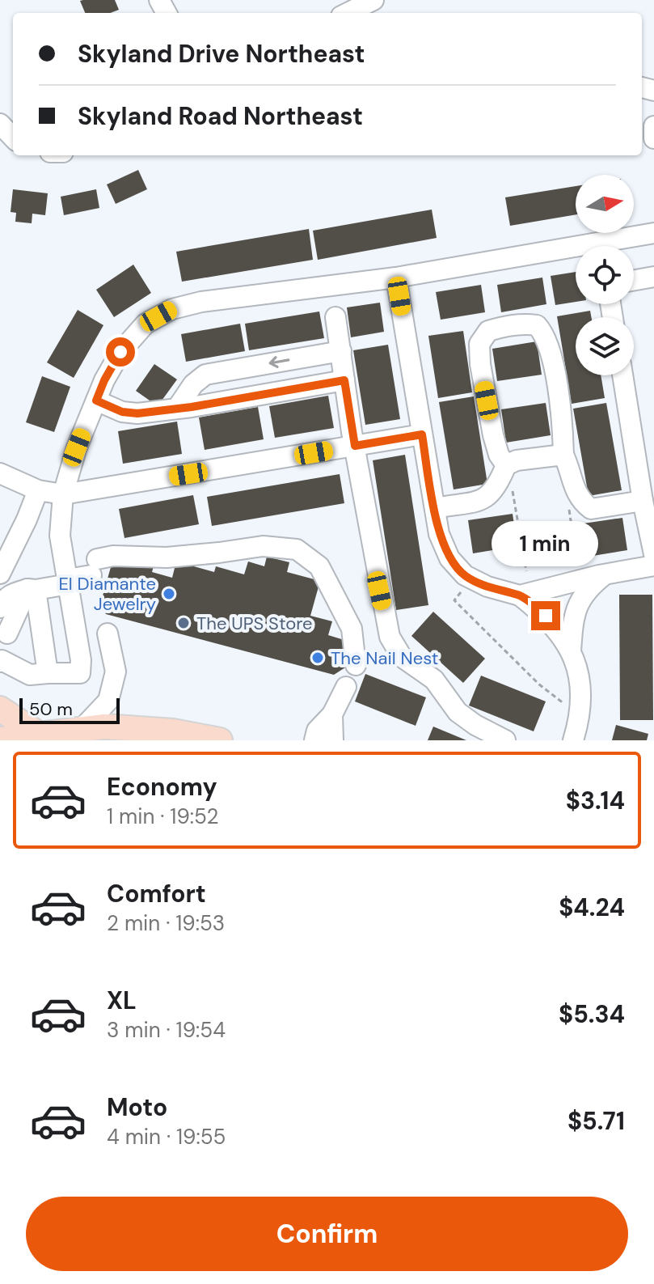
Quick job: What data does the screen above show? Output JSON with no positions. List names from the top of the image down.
{
  "places": ["El Diamante Jewelry", "The UPS Store", "The Nail Nest"],
  "scale_bar": "50 m",
  "north": "right",
  "page": {
    "banner": ["Skyland Drive Northeast", "Skyland Road Northeast"],
    "bubble": "1 min",
    "scale": "50 m",
    "list": [
      {
        "name": "Economy",
        "note": "1 min · 19:52",
        "value": "$3.14"
      },
      {
        "name": "Comfort",
        "note": "2 min · 19:53",
        "value": "$4.24"
      },
      {
        "name": "XL",
        "note": "3 min · 19:54",
        "value": "$5.34"
      },
      {
        "name": "Moto",
        "note": "4 min · 19:55",
        "value": "$5.71"
      }
    ],
    "buttons": "Confirm"
  }
}
